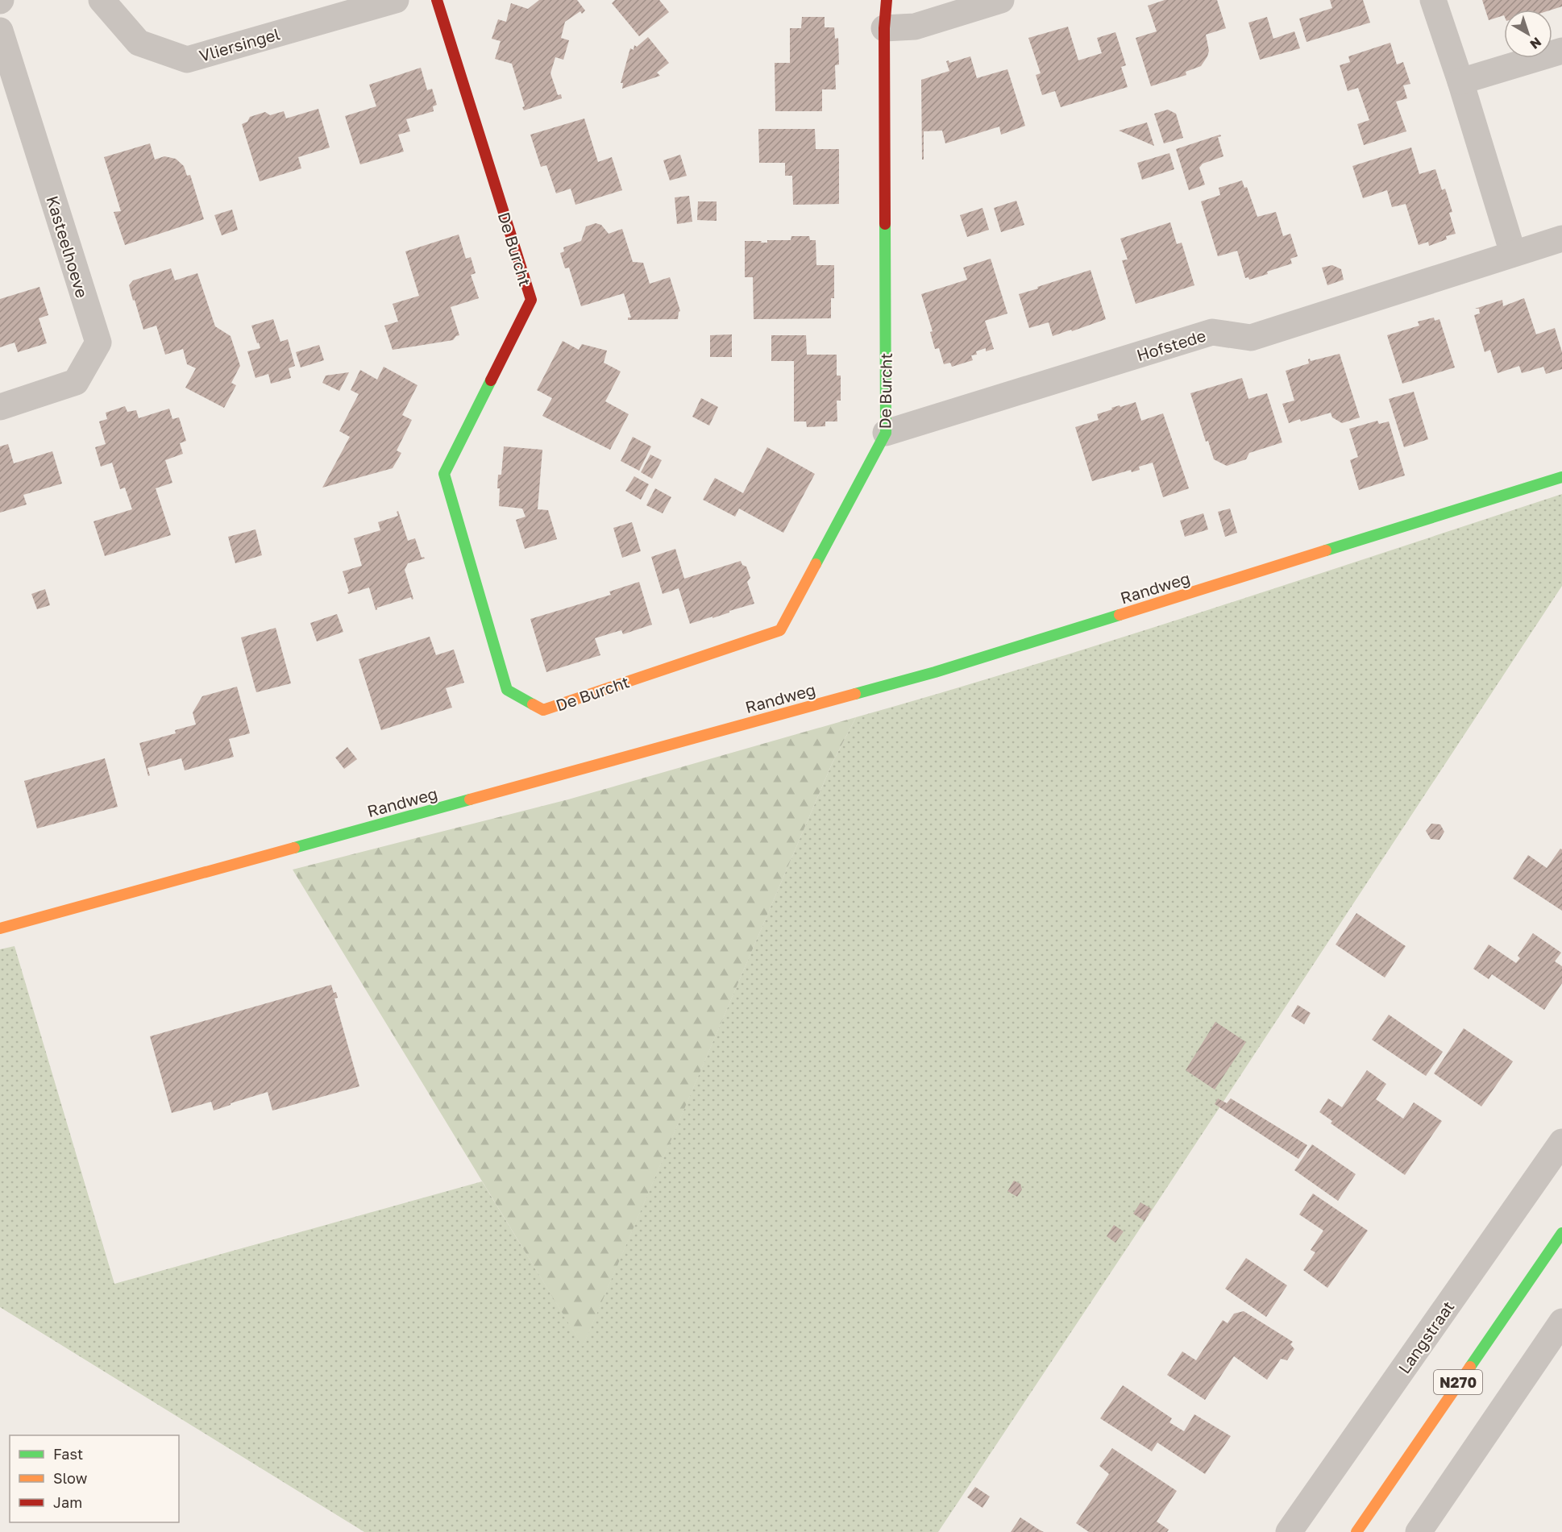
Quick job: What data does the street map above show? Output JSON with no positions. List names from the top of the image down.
{
  "streets": {
    "street": [
      "Vliersingel",
      "Kasteelhoeve",
      "De Burcht",
      "Hofstede",
      "Randweg",
      "Langstraat",
      "N270"
    ]
  },
  "crossings": [
    ["De Burcht", "Hofstede"]
  ],
  "legend": ["Fast", "Slow", "Jam"],
  "north": "bottom right"
}
